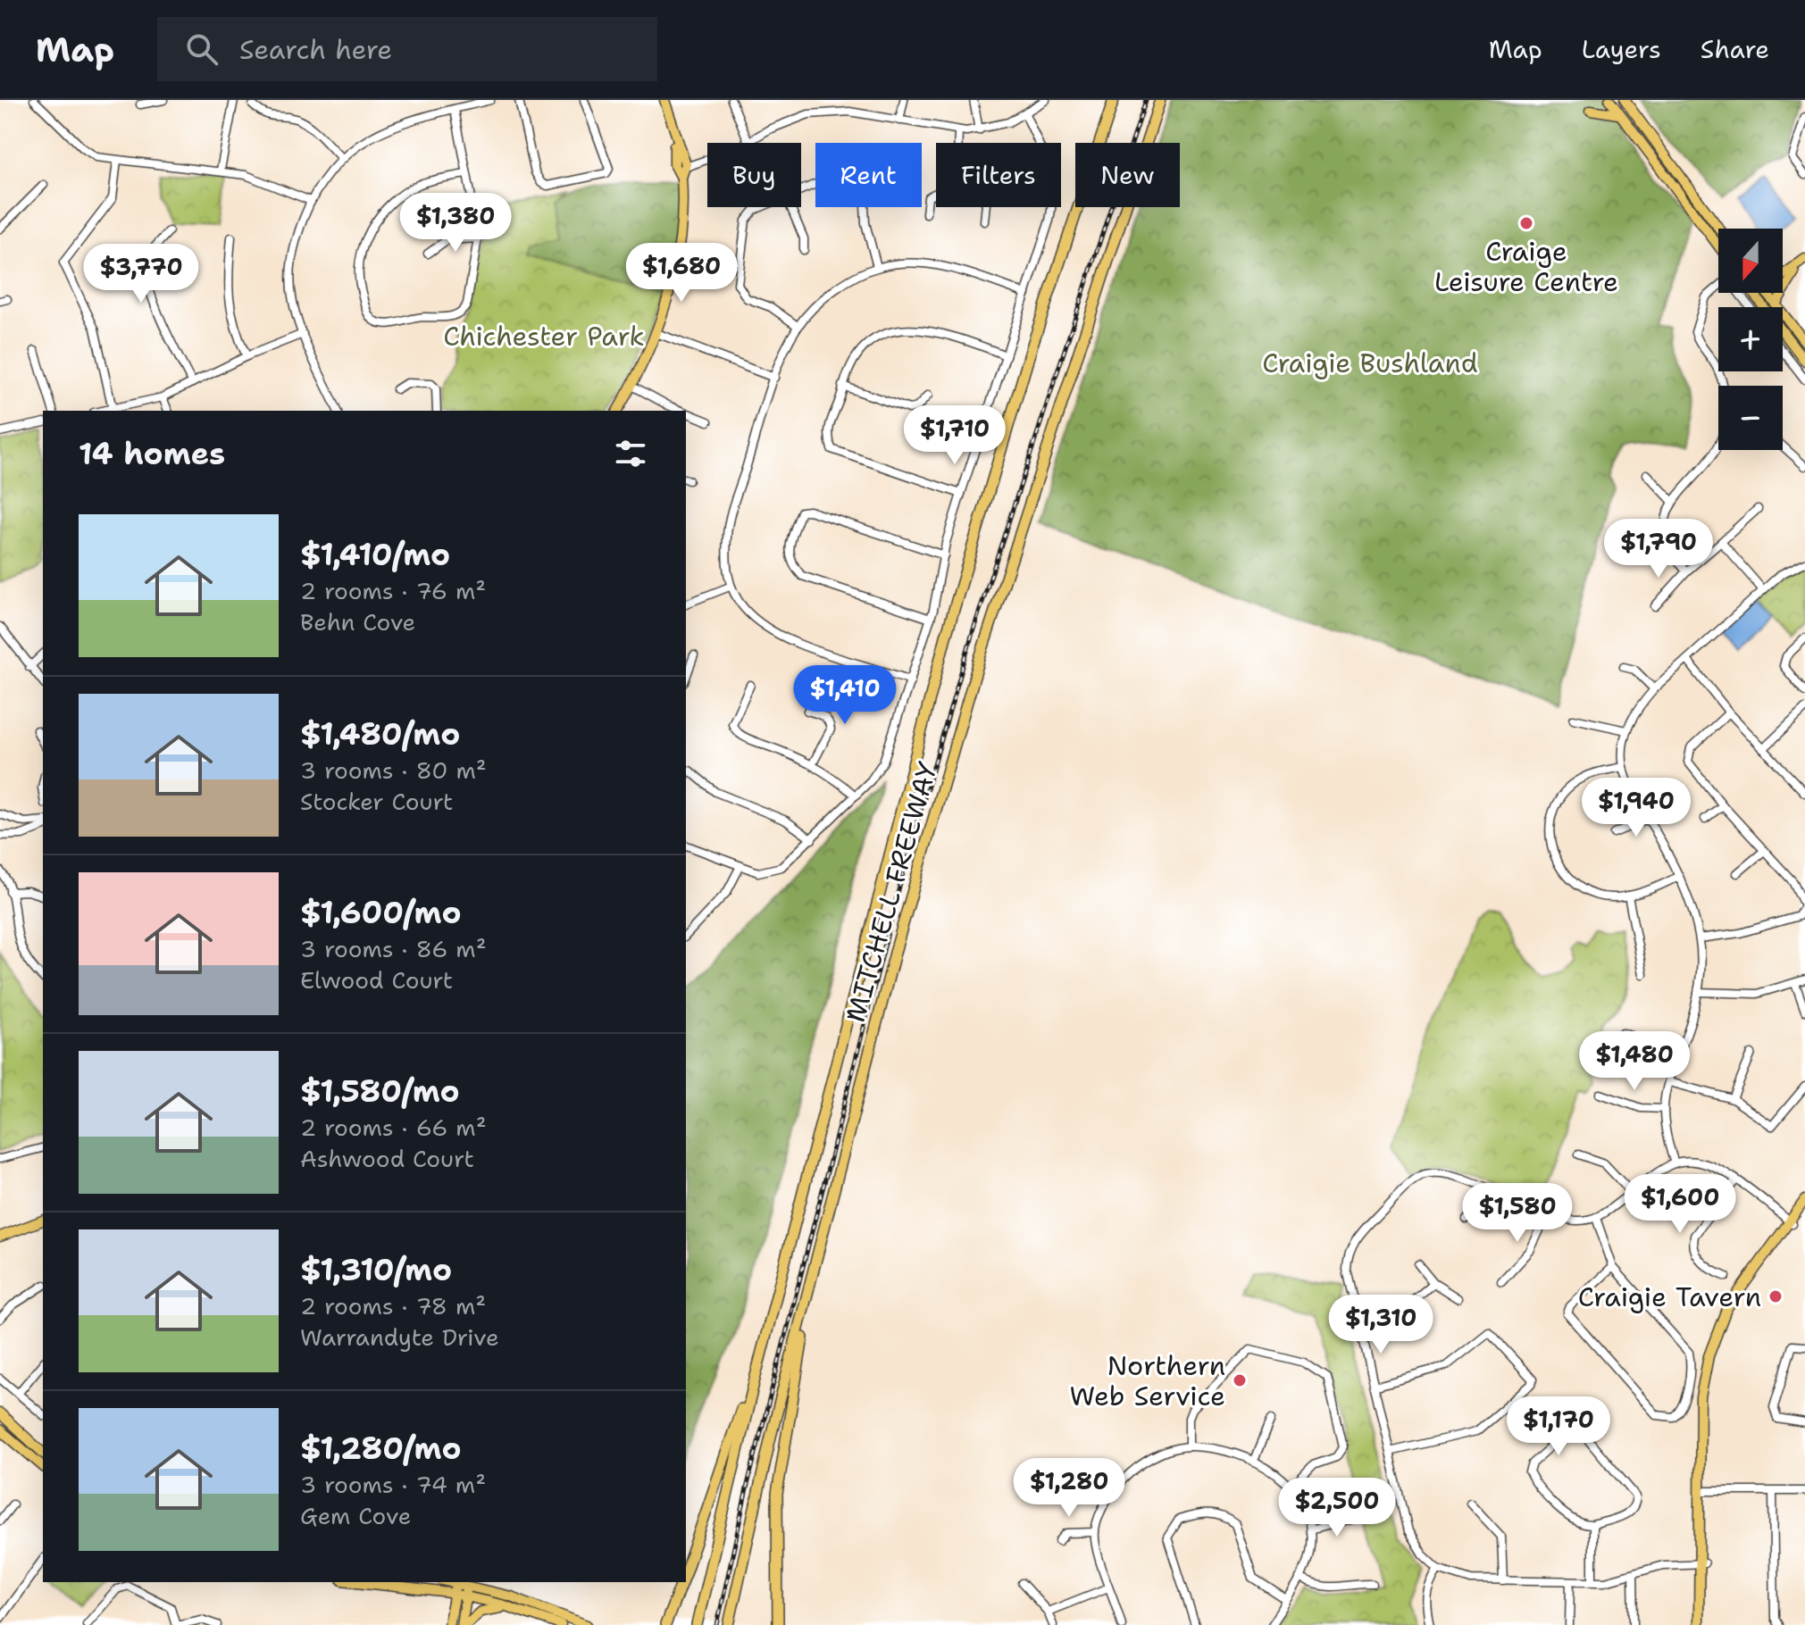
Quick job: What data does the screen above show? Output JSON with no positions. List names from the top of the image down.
{
  "streets": {
    "highway": ["MITCHELL FREEWAY"]
  },
  "parks": ["Chichester Park", "Craigie Bushland"],
  "places": ["Craige Leisure Centre", "Craigie Tavern", "Northern Web Service"],
  "north": "bottom",
  "page": {
    "header": "Map",
    "search": "Search here",
    "nav": ["Map", "Layers", "Share"],
    "chip": [
      "Buy",
      "Rent",
      "Filters",
      "New"
    ],
    "price": [
      "$1,380",
      "$1,680",
      "$3,770",
      "$1,710",
      "$1,790",
      "$1,410",
      "$1,940",
      "$1,480",
      "$1,600",
      "$1,580",
      "$1,310",
      "$1,170",
      "$1,280",
      "$2,500"
    ],
    "map_buttons": ["+", "−"],
    "heading": "14 homes",
    "list": [
      {
        "name": "$1,410/mo",
        "note": "2 rooms · 76 m² · Behn Cove"
      },
      {
        "name": "$1,480/mo",
        "note": "3 rooms · 80 m² · Stocker Court"
      },
      {
        "name": "$1,600/mo",
        "note": "3 rooms · 86 m² · Elwood Court"
      },
      {
        "name": "$1,580/mo",
        "note": "2 rooms · 66 m² · Ashwood Court"
      },
      {
        "name": "$1,310/mo",
        "note": "2 rooms · 78 m² · Warrandyte Drive"
      },
      {
        "name": "$1,280/mo",
        "note": "3 rooms · 74 m² · Gem Cove"
      }
    ]
  }
}
